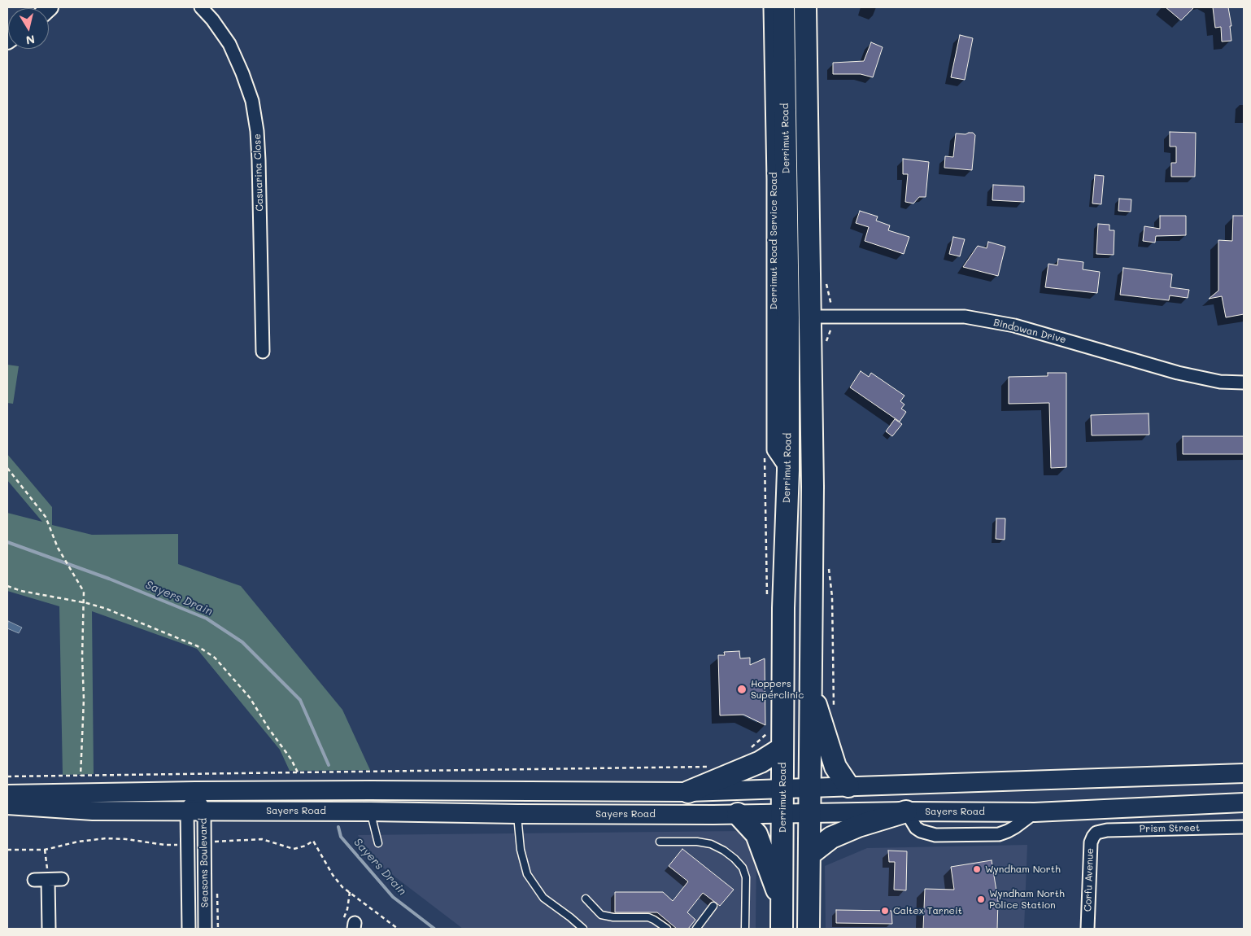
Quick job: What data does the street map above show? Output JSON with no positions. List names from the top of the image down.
{
  "streets": {
    "highway": ["Derrimut Road"],
    "main road": ["Sayers Road"],
    "street": [
      "Casuarina Close",
      "Derrimut Road Service Road",
      "Bindowan Drive",
      "Prism Street",
      "Seasons Boulevard",
      "Corfu Avenue"
    ]
  },
  "crossings": [
    ["Derrimut Road", "Derrimut Road Service Road"],
    ["Derrimut Road", "Sayers Road"],
    ["Sayers Road", "Seasons Boulevard"],
    ["Prism Street", "Corfu Avenue"]
  ],
  "water": ["Sayers Drain"],
  "places": [
    "Hoppers Superclinic",
    "Wyndham North",
    "Wyndham North Police Station",
    "Caltex Tarneit"
  ],
  "north": "bottom"
}
